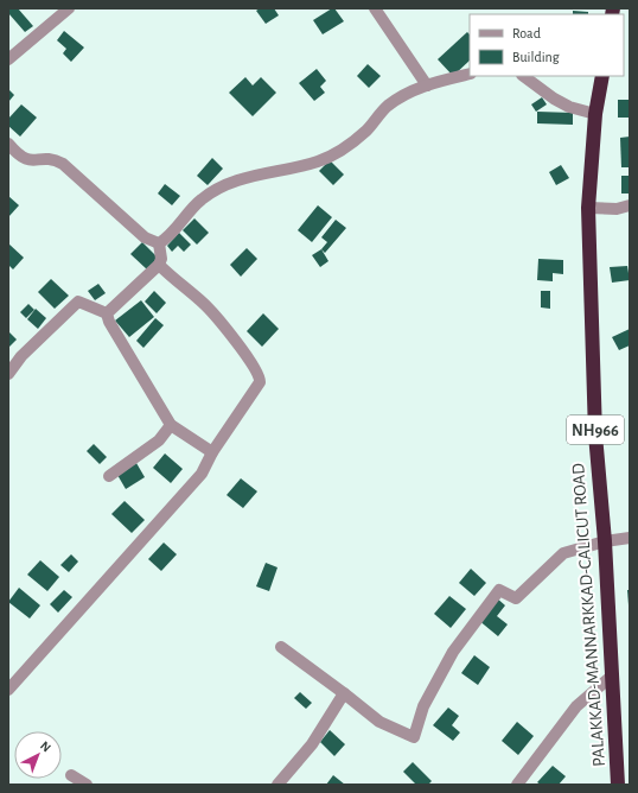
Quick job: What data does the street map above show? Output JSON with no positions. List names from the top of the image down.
{
  "streets": {
    "highway": ["NH966", "PALAKKAD-MANNARKKAD-CALICUT ROAD"]
  },
  "legend": ["Road", "Building"],
  "north": "top right"
}
